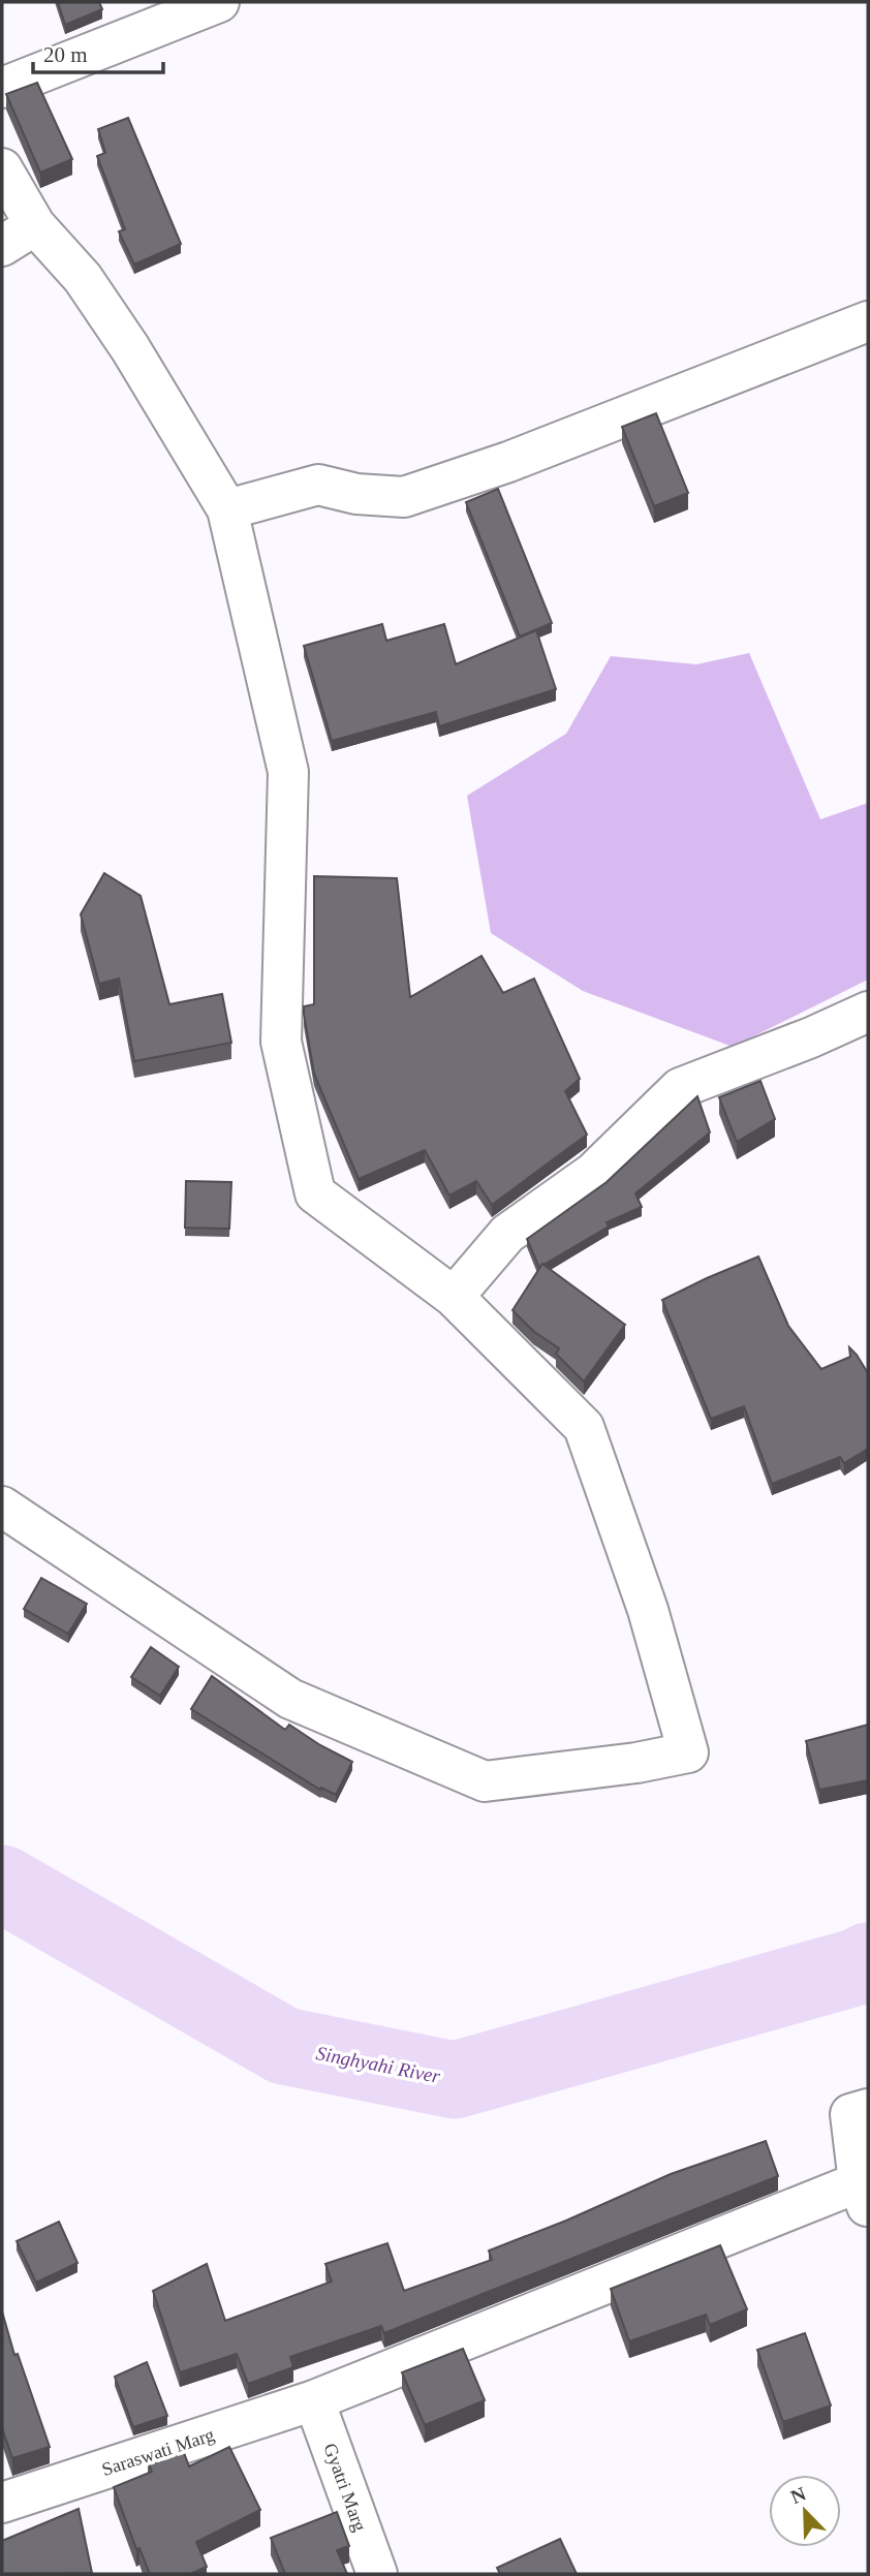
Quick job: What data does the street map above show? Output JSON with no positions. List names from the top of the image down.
{
  "streets": {
    "street": ["Saraswati Marg", "Gyatri Marg"]
  },
  "crossings": [
    ["Saraswati Marg", "Gyatri Marg"]
  ],
  "water": ["Singhyahi River"],
  "scale_bar": "20 m",
  "north": "top left"
}
